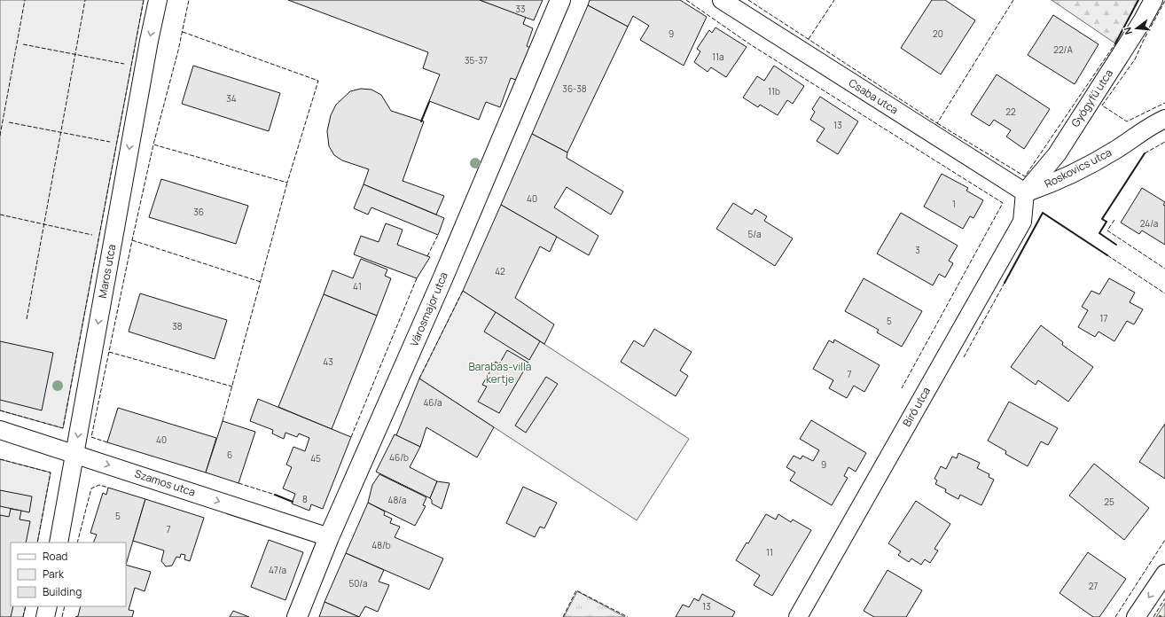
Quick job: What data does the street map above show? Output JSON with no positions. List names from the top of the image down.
{
  "streets": {
    "street": [
      "Csaba utca",
      "Gyógyfű utca",
      "Roskovics utca",
      "Maros utca",
      "Városmajor utca",
      "Bíró utca",
      "Szamos utca"
    ]
  },
  "crossings": [
    ["Csaba utca", "Gyógyfű utca"],
    ["Csaba utca", "Roskovics utca"],
    ["Csaba utca", "Bíró utca"],
    ["Gyógyfű utca", "Roskovics utca"],
    ["Gyógyfű utca", "Bíró utca"],
    ["Roskovics utca", "Bíró utca"],
    ["Maros utca", "Szamos utca"],
    ["Városmajor utca", "Szamos utca"]
  ],
  "one_way": ["Maros utca", "Szamos utca"],
  "parks": ["Barabás-villa kertje"],
  "house_numbers": [
    "33",
    "9",
    "20",
    "22/A",
    "11a",
    "35-37",
    "36-38",
    "11b",
    "34",
    "22",
    "13",
    "40",
    "1",
    "36",
    "24/a",
    "5/a",
    "3",
    "42",
    "41",
    "17",
    "5",
    "38",
    "43",
    "7",
    "46/a",
    "40",
    "6",
    "46/b",
    "45",
    "9",
    "8",
    "48/a",
    "25",
    "5",
    "7",
    "48/b",
    "11",
    "47/a",
    "50/a",
    "27",
    "13"
  ],
  "legend": ["Road", "Park", "Building"],
  "north": "left"
}
